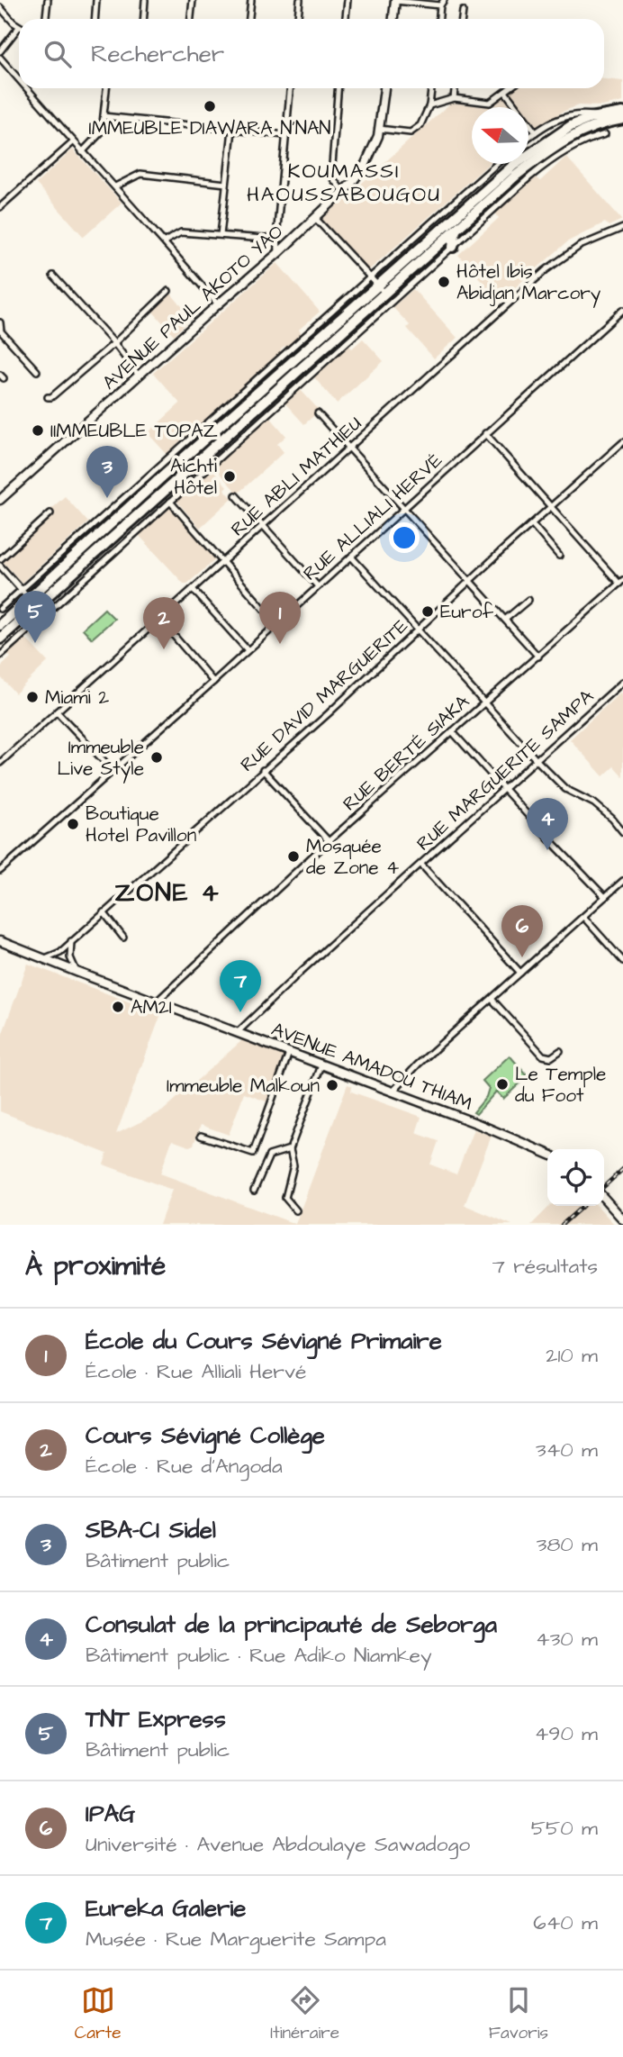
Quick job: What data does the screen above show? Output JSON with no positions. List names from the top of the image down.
{
  "streets": {
    "main road": ["AVENUE PAUL AKOTO YAO", "AVENUE AMADOU THIAM"],
    "street": [
      "RUE ABLI MATHIEU",
      "RUE ALLIALI HERVÉ",
      "RUE DAVID MARGUERITE",
      "RUE BERTÉ SIAKA",
      "RUE MARGUERITE SAMPA"
    ]
  },
  "crossings": [
    ["RUE DAVID MARGUERITE", "AVENUE AMADOU THIAM"],
    ["RUE BERTÉ SIAKA", "AVENUE AMADOU THIAM"],
    ["RUE MARGUERITE SAMPA", "AVENUE AMADOU THIAM"]
  ],
  "districts": ["KOUMASSI HAOUSSABOUGOU", "ZONE 4"],
  "places": [
    "IMMEUBLE DIAWARA N'NAN",
    "Hôtel Ibis Abidjan Marcory",
    "IIMMEUBLE TOPAZ",
    "Aichti Hôtel",
    "Eurof",
    "Miami 2",
    "Immeuble Live Style",
    "Boutique Hotel Pavillon",
    "Mosquée de Zone 4",
    "AM2I",
    "Le Temple du Foot",
    "Immeuble Malkoun"
  ],
  "north": "left",
  "page": {
    "search": "Rechercher",
    "pins": [
      "3",
      "5",
      "1",
      "2",
      "4",
      "6",
      "7"
    ],
    "heading": ["À proximité", "7 résultats"],
    "list": [
      {
        "mark": "1",
        "name": "École du Cours Sévigné Primaire",
        "note": "École · Rue Alliali Hervé",
        "value": "210 m"
      },
      {
        "mark": "2",
        "name": "Cours Sévigné Collège",
        "note": "École · Rue d'Angoda",
        "value": "340 m"
      },
      {
        "mark": "3",
        "name": "SBA-CI Sidel",
        "note": "Bâtiment public",
        "value": "380 m"
      },
      {
        "mark": "4",
        "name": "Consulat de la principauté de Seborga",
        "note": "Bâtiment public · Rue Adiko Niamkey",
        "value": "430 m"
      },
      {
        "mark": "5",
        "name": "TNT Express",
        "note": "Bâtiment public",
        "value": "490 m"
      },
      {
        "mark": "6",
        "name": "IPAG",
        "note": "Université · Avenue Abdoulaye Sawadogo",
        "value": "550 m"
      },
      {
        "mark": "7",
        "name": "Eureka Galerie",
        "note": "Musée · Rue Marguerite Sampa",
        "value": "640 m"
      }
    ],
    "nav": ["Carte", "Itinéraire", "Favoris"]
  }
}
